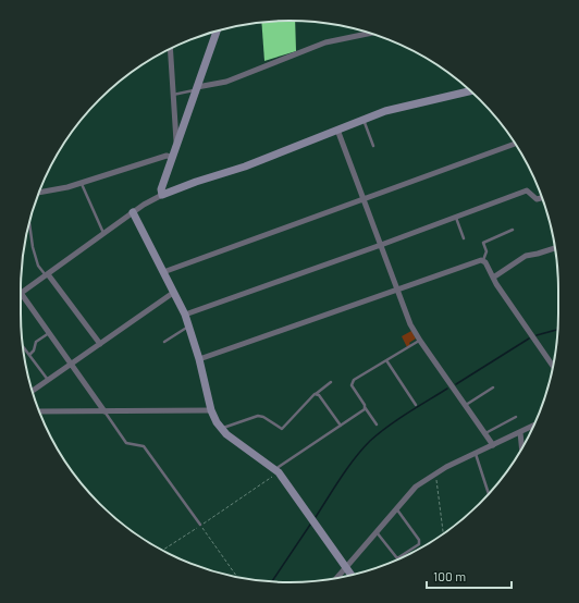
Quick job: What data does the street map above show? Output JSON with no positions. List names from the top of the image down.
{
  "scale_bar": "100 m"
}
